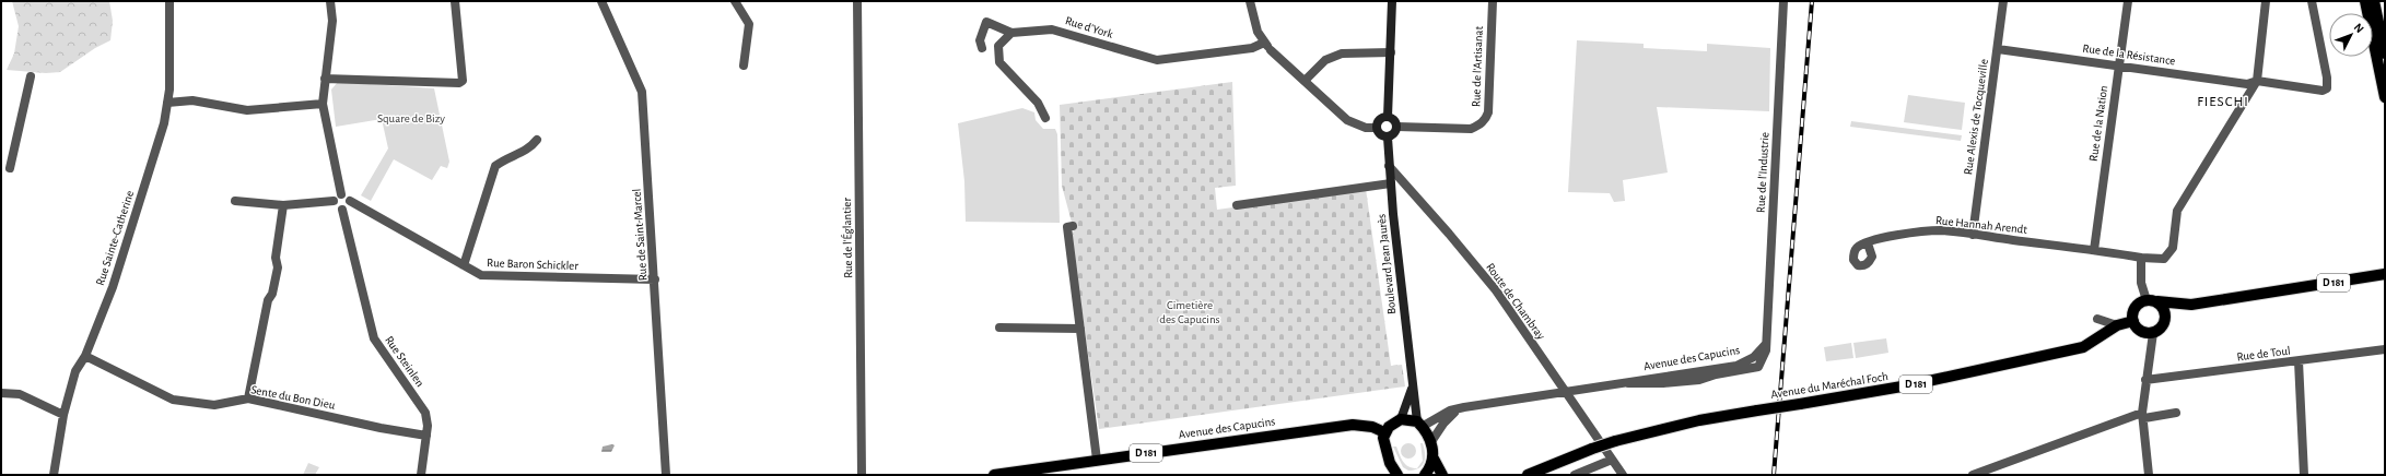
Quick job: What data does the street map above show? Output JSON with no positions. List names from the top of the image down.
{
  "streets": {
    "main road": [
      "Boulevard Jean Jaurès",
      "D 181",
      "Avenue des Capucins",
      "Avenue du Maréchal Foch"
    ],
    "street": [
      "Rue d'York",
      "Rue de la Résistance",
      "Rue de l'Artisanat",
      "Rue Alexis de Tocqueville",
      "Rue de la Nation",
      "Rue de l'Industrie",
      "Rue Hannah Arendt",
      "Rue de Saint-Marcel",
      "Rue Sainte-Catherine",
      "Rue de l'Églantier",
      "Rue Baron Schickler",
      "Route de Chambray",
      "Rue de Toul",
      "Rue Steinlen",
      "Sente du Bon Dieu"
    ]
  },
  "crossings": [
    ["Rue de la Résistance", "Rue Alexis de Tocqueville"],
    ["Rue de la Résistance", "Rue de la Nation"],
    ["Rue de la Résistance", "Rue Hannah Arendt"],
    ["Rue de l'Artisanat", "Boulevard Jean Jaurès"],
    ["Rue Alexis de Tocqueville", "Rue Hannah Arendt"],
    ["Rue de la Nation", "Rue Hannah Arendt"],
    ["Rue de l'Industrie", "Avenue des Capucins"],
    ["Rue de Saint-Marcel", "Rue Baron Schickler"],
    ["Rue Sainte-Catherine", "Sente du Bon Dieu"],
    ["Rue Baron Schickler", "Rue Steinlen"],
    ["Boulevard Jean Jaurès", "Route de Chambray"],
    ["Boulevard Jean Jaurès", "Avenue des Capucins"],
    ["D 181", "Avenue du Maréchal Foch"],
    ["Route de Chambray", "Avenue des Capucins"],
    ["Rue Steinlen", "Sente du Bon Dieu"]
  ],
  "districts": ["FIESCHI"],
  "parks": ["Square de Bizy", "Cimetière des Capucins"],
  "north": "top right"
}
